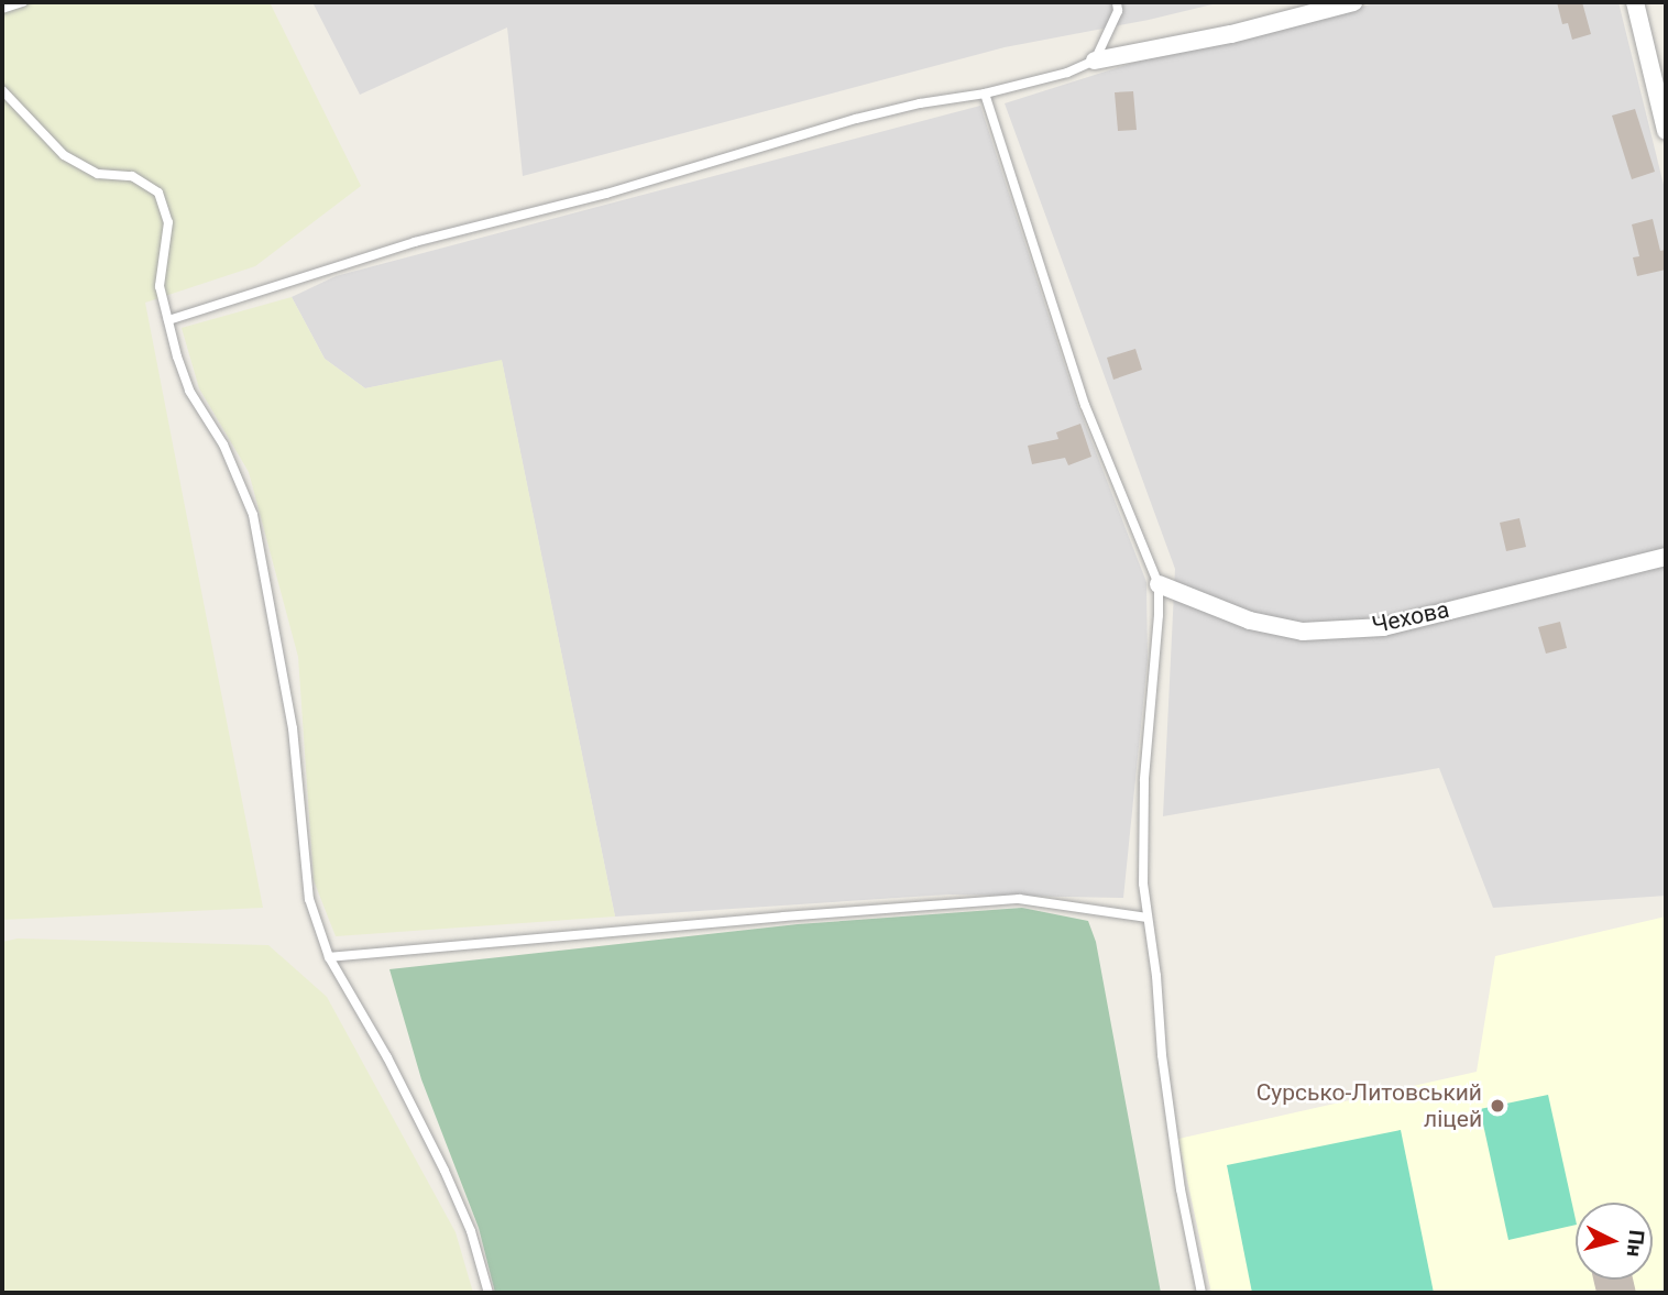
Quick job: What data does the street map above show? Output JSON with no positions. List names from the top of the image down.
{
  "streets": {
    "street": ["Чехова"]
  },
  "places": ["Сурсько-Литовський ліцей"],
  "north": "right"
}
